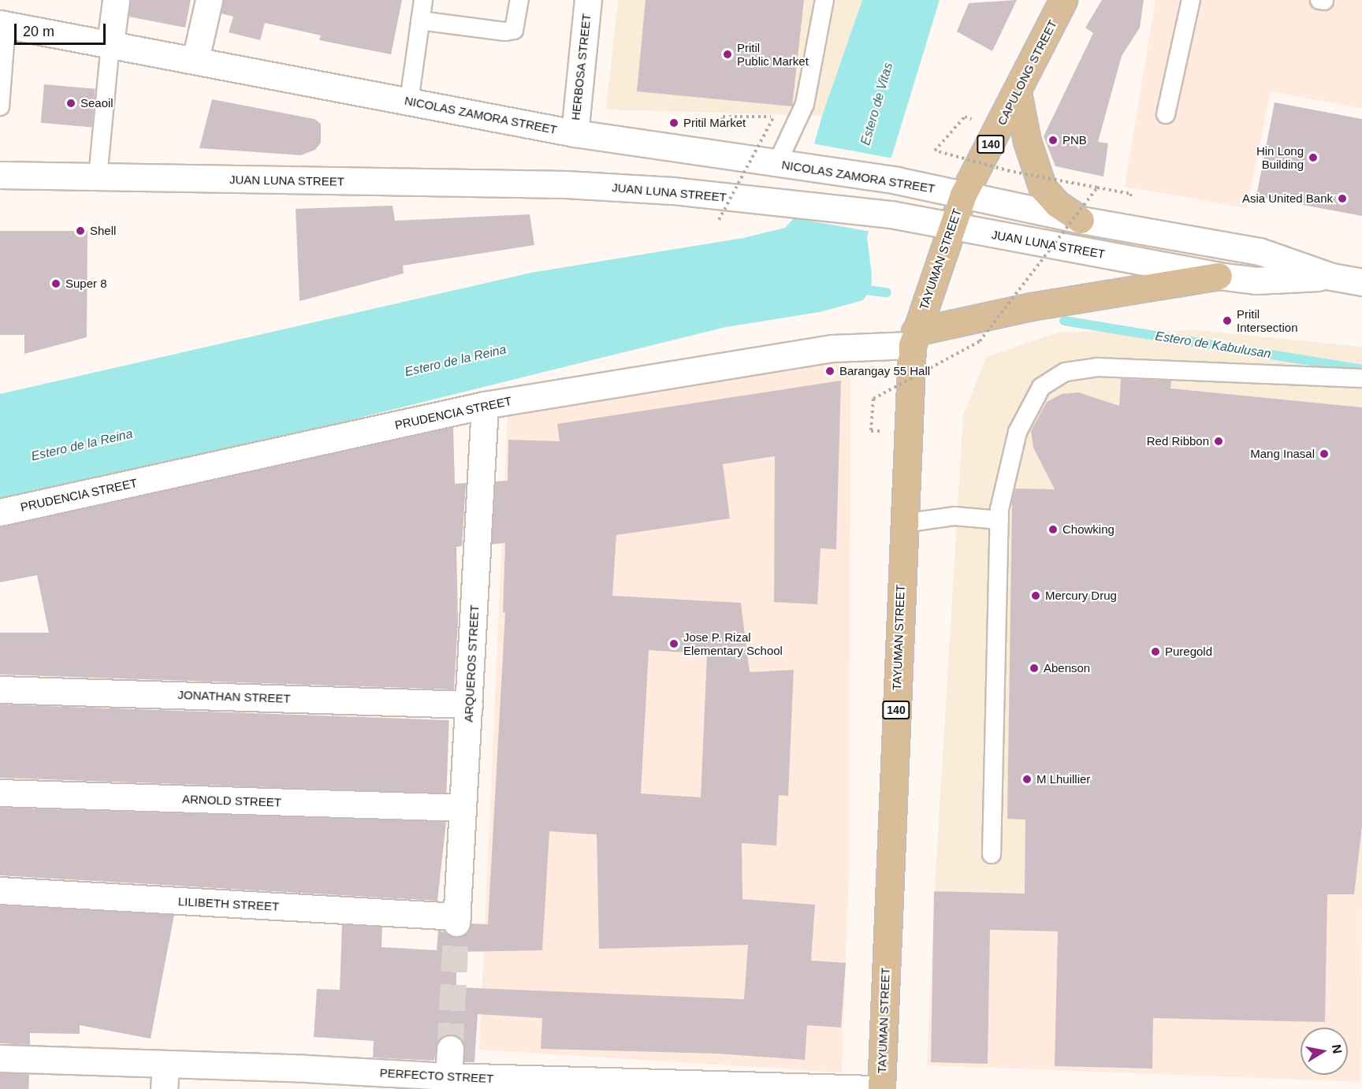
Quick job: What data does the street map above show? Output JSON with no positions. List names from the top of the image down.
{
  "streets": {
    "main road": ["CAPULONG STREET", "140", "TAYUMAN STREET"],
    "street": [
      "HERBOSA STREET",
      "NICOLAS ZAMORA STREET",
      "JUAN LUNA STREET",
      "PRUDENCIA STREET",
      "ARQUEROS STREET",
      "JONATHAN STREET",
      "ARNOLD STREET",
      "LILIBETH STREET",
      "PERFECTO STREET"
    ]
  },
  "crossings": [
    ["HERBOSA STREET", "NICOLAS ZAMORA STREET"],
    ["CAPULONG STREET", "NICOLAS ZAMORA STREET"],
    ["CAPULONG STREET", "JUAN LUNA STREET"],
    ["CAPULONG STREET", "TAYUMAN STREET"],
    ["NICOLAS ZAMORA STREET", "JUAN LUNA STREET"],
    ["NICOLAS ZAMORA STREET", "TAYUMAN STREET"],
    ["JUAN LUNA STREET", "TAYUMAN STREET"],
    ["TAYUMAN STREET", "PRUDENCIA STREET"],
    ["PRUDENCIA STREET", "ARQUEROS STREET"],
    ["ARQUEROS STREET", "JONATHAN STREET"],
    ["ARQUEROS STREET", "ARNOLD STREET"],
    ["ARQUEROS STREET", "LILIBETH STREET"]
  ],
  "water": ["Estero de Vitas", "Estero de Kabulusan", "Estero de la Reina"],
  "places": [
    "Pritil Public Market",
    "Seaoil",
    "Pritil Market",
    "PNB",
    "Hin Long Building",
    "Asia United Bank",
    "Shell",
    "Super 8",
    "Pritil Intersection",
    "Barangay 55 Hall",
    "Red Ribbon",
    "Mang Inasal",
    "Chowking",
    "Mercury Drug",
    "Jose P. Rizal Elementary School",
    "Puregold",
    "Abenson",
    "M Lhuillier"
  ],
  "scale_bar": "20 m",
  "north": "right"
}
